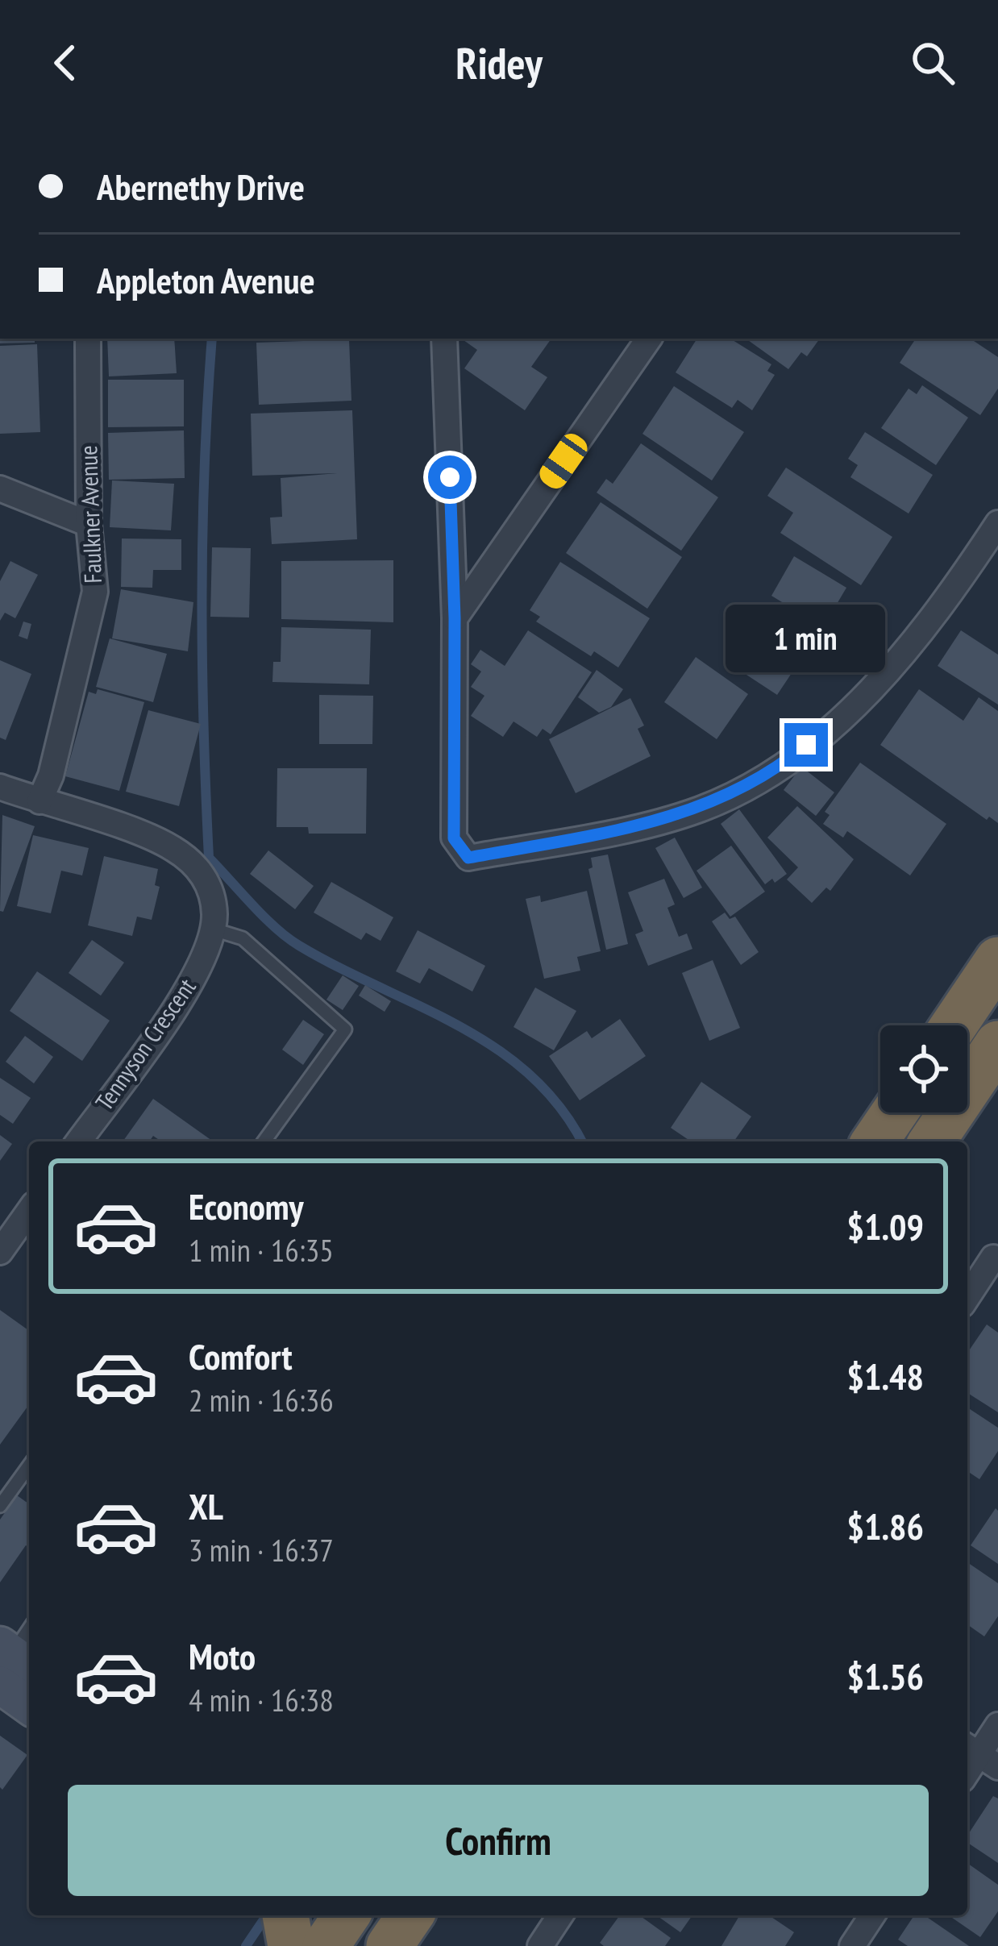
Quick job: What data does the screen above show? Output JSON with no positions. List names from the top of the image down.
{
  "streets": {
    "street": ["Faulkner Avenue", "Tennyson Crescent"]
  },
  "crossings": [
    ["Faulkner Avenue", "Tennyson Crescent"]
  ],
  "page": {
    "header": "Ridey",
    "banner": ["Abernethy Drive", "Appleton Avenue"],
    "bubble": "1 min",
    "list": [
      {
        "name": "Economy",
        "note": "1 min · 16:35",
        "value": "$1.09"
      },
      {
        "name": "Comfort",
        "note": "2 min · 16:36",
        "value": "$1.48"
      },
      {
        "name": "XL",
        "note": "3 min · 16:37",
        "value": "$1.86"
      },
      {
        "name": "Moto",
        "note": "4 min · 16:38",
        "value": "$1.56"
      }
    ],
    "buttons": "Confirm"
  }
}
